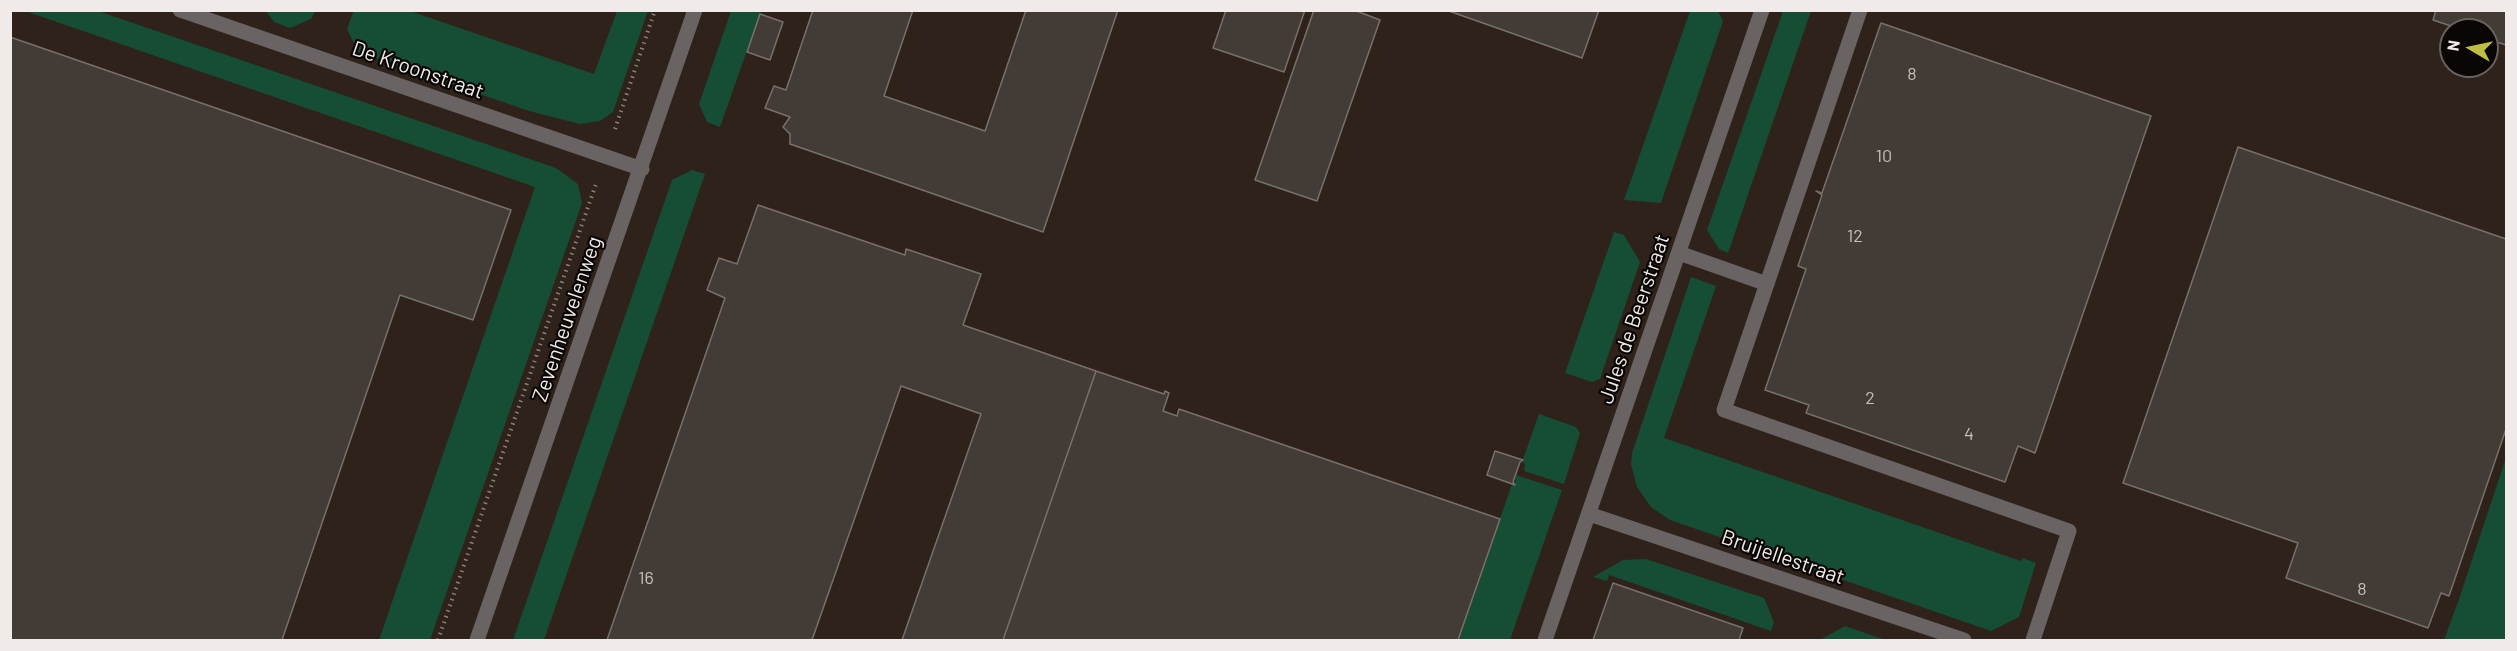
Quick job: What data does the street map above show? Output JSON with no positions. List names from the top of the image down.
{
  "streets": {
    "street": [
      "De Kroonstraat",
      "Zevenheuvelenweg",
      "Jules de Beerstraat",
      "Bruijellestraat"
    ]
  },
  "crossings": [
    ["De Kroonstraat", "Zevenheuvelenweg"],
    ["Jules de Beerstraat", "Bruijellestraat"]
  ],
  "house_numbers": [
    "8",
    "10",
    "12",
    "2",
    "4",
    "16",
    "8"
  ],
  "north": "left"
}
